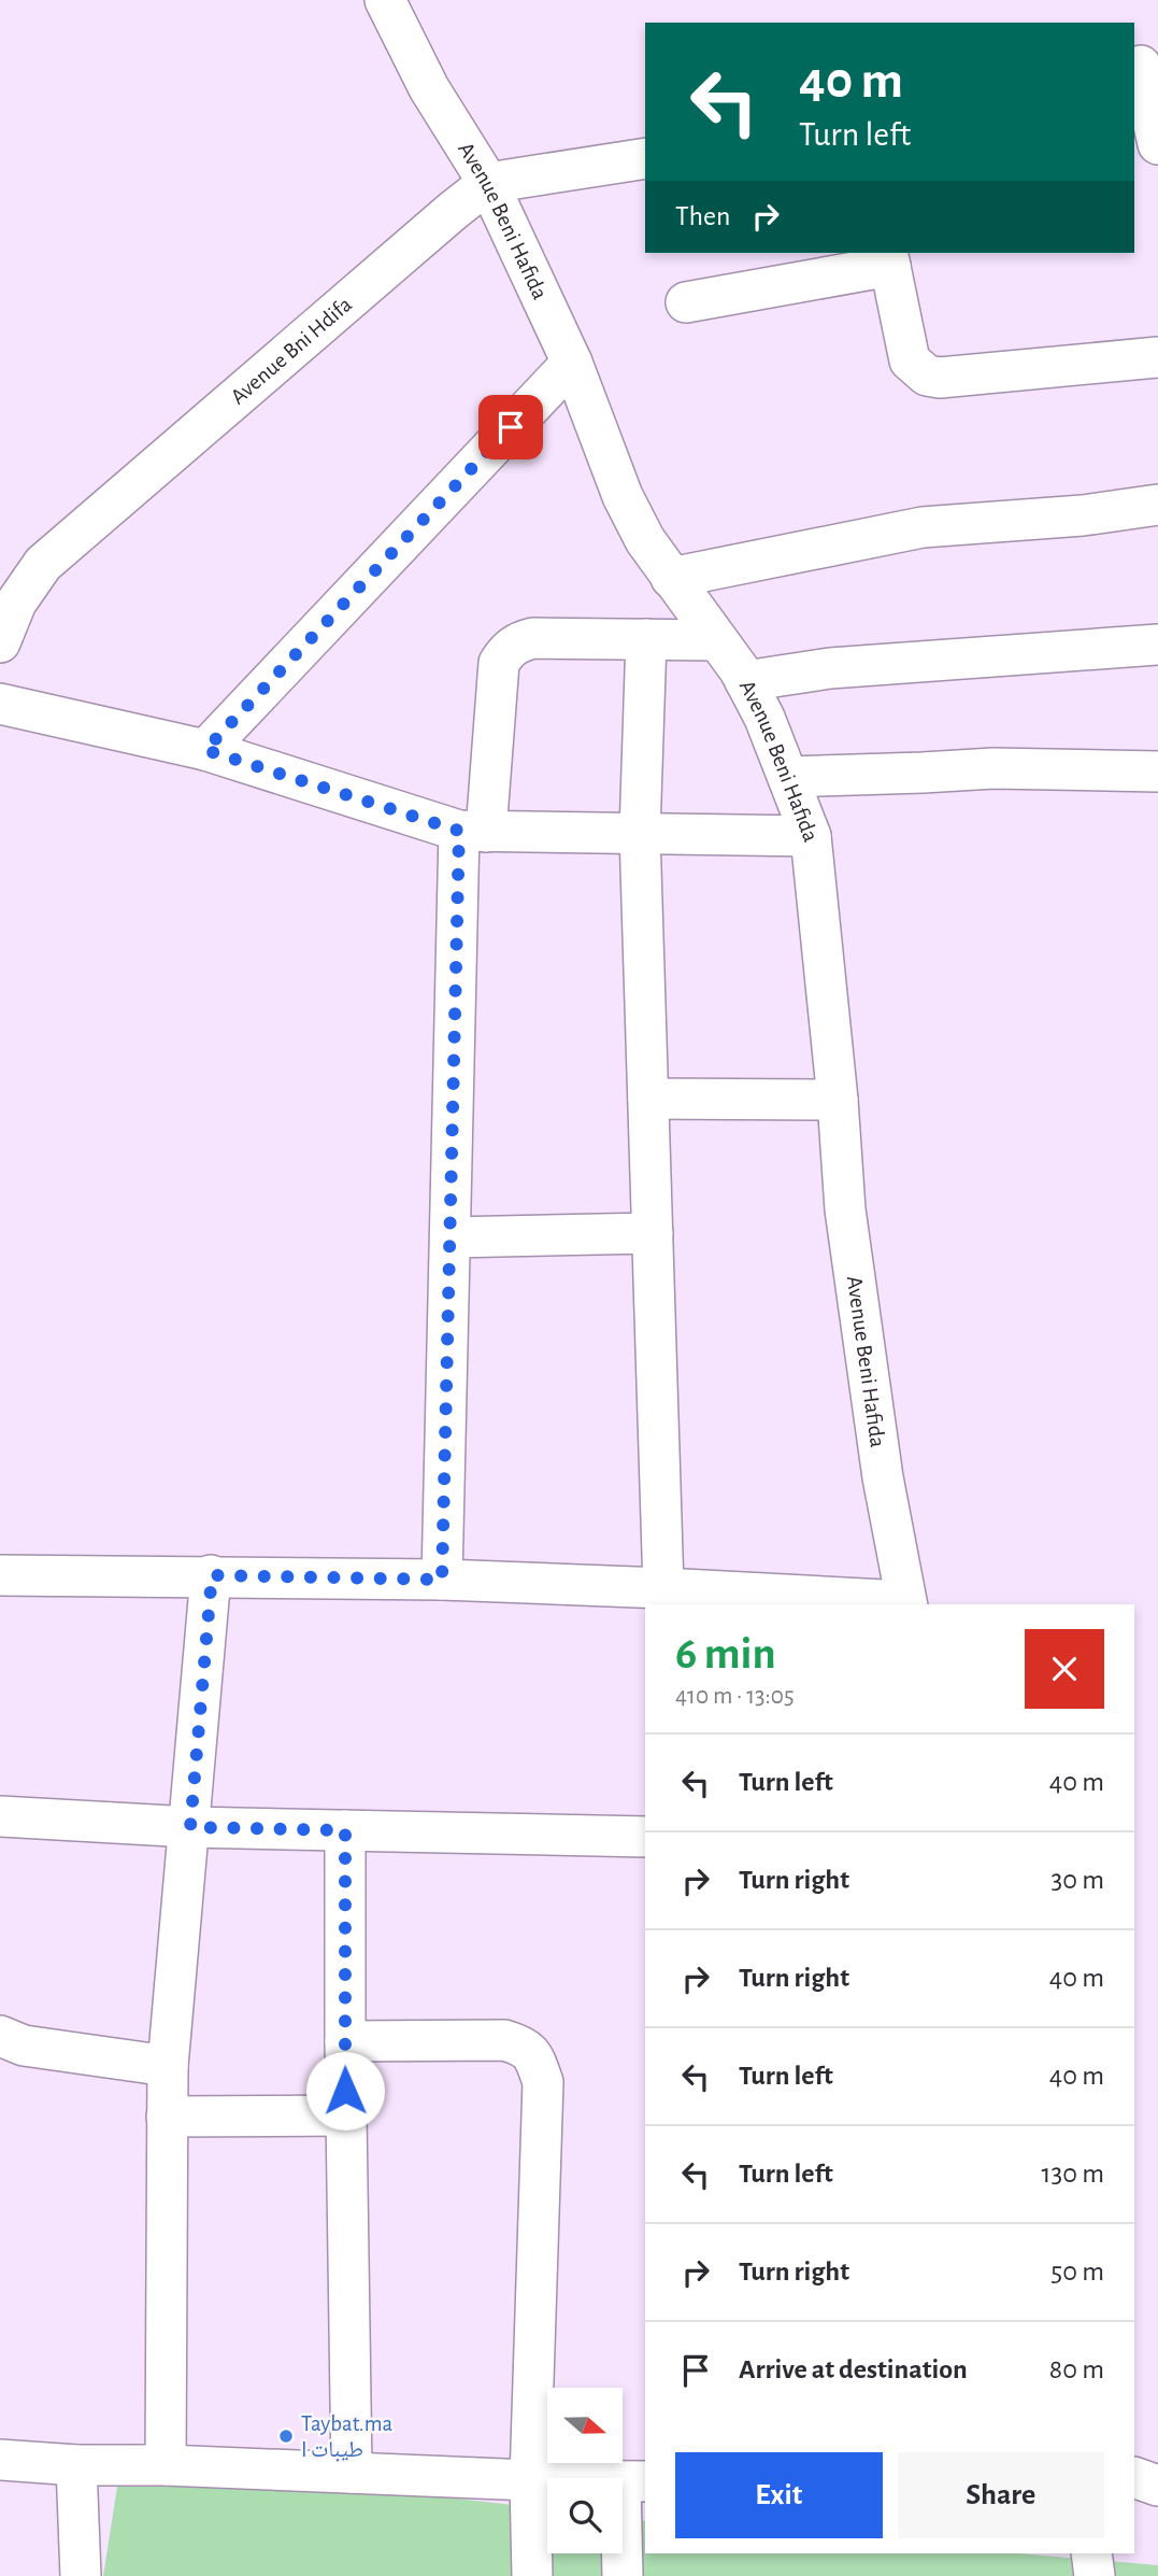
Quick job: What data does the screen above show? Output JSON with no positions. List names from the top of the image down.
{
  "streets": {
    "street": ["Avenue Beni Hafida", "Avenue Bni Hdifa"]
  },
  "crossings": [
    ["Avenue Beni Hafida", "Avenue Bni Hdifa"]
  ],
  "places": ["Taybat.ma I طيبات"],
  "north": "right",
  "page": {
    "turn": ["40 m", "Turn left"],
    "then": "Then",
    "heading": ["6 min", "410 m · 13:05"],
    "list": [
      {
        "name": "Turn left",
        "value": "40 m"
      },
      {
        "name": "Turn right",
        "value": "30 m"
      },
      {
        "name": "Turn right",
        "value": "40 m"
      },
      {
        "name": "Turn left",
        "value": "40 m"
      },
      {
        "name": "Turn left",
        "value": "130 m"
      },
      {
        "name": "Turn right",
        "value": "50 m"
      },
      {
        "name": "Arrive at destination",
        "value": "80 m"
      }
    ],
    "buttons": ["Exit", "Share"]
  }
}
